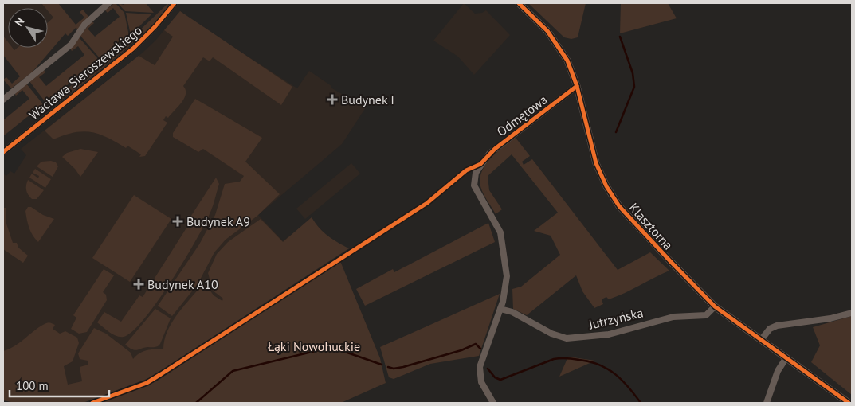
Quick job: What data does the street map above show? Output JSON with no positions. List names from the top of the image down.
{
  "streets": {
    "street": [
      "Wacława Sieroszewskiego",
      "Odmętowa",
      "Klasztorna",
      "Jutrzyńska"
    ]
  },
  "crossings": [
    ["Odmętowa", "Klasztorna"],
    ["Odmętowa", "Jutrzyńska"],
    ["Klasztorna", "Jutrzyńska"]
  ],
  "parks": ["Łąki Nowohuckie"],
  "places": {
    "health": ["Budynek I", "Budynek A9", "Budynek A10"]
  },
  "scale_bar": "100 m",
  "north": "top left"
}
